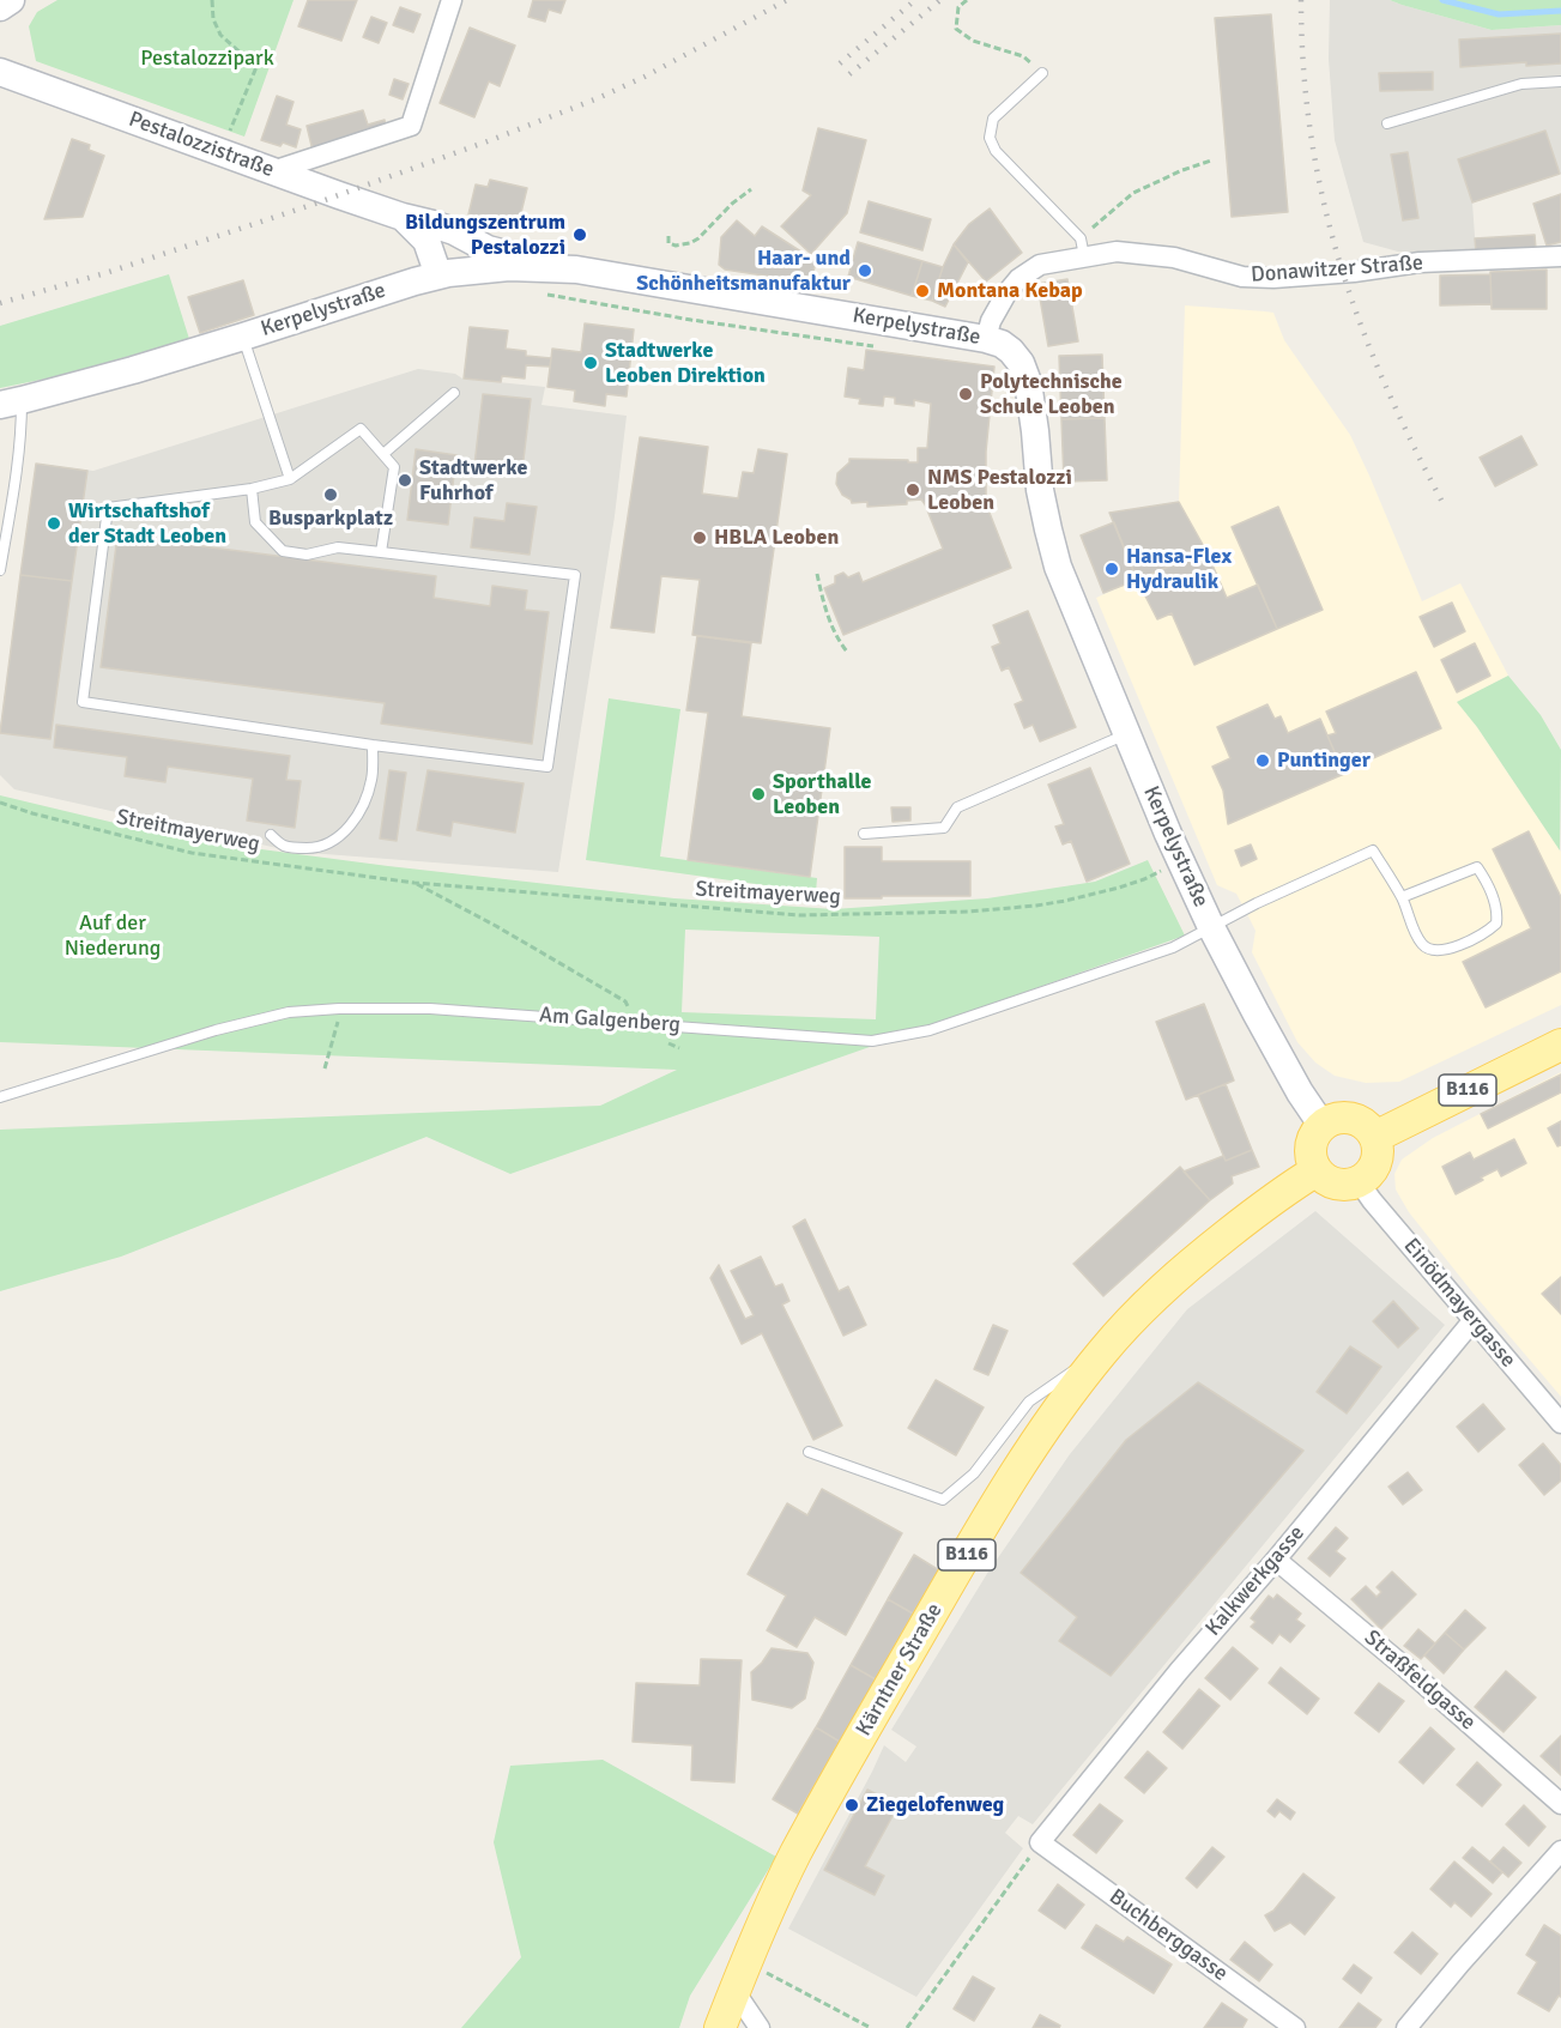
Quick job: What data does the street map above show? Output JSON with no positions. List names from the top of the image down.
{
  "streets": {
    "main road": [
      "Pestalozzistraße",
      "Kerpelystraße",
      "B116",
      "Kärntner Straße"
    ],
    "street": [
      "Donawitzer Straße",
      "Einödmayergasse",
      "Kalkwerkgasse",
      "Straßfeldgasse",
      "Buchberggasse"
    ],
    "lane": ["Am Galgenberg"],
    "path": ["Streitmayerweg"]
  },
  "crossings": [
    ["Pestalozzistraße", "Kerpelystraße"],
    ["Donawitzer Straße", "Kerpelystraße"],
    ["Kerpelystraße", "Streitmayerweg"],
    ["Kerpelystraße", "Am Galgenberg"],
    ["Kerpelystraße", "B116"],
    ["Kerpelystraße", "Einödmayergasse"],
    ["Kerpelystraße", "Kärntner Straße"],
    ["Streitmayerweg", "Am Galgenberg"],
    ["B116", "Einödmayergasse"],
    ["B116", "Kärntner Straße"],
    ["Einödmayergasse", "Kalkwerkgasse"],
    ["Einödmayergasse", "Kärntner Straße"],
    ["Kalkwerkgasse", "Straßfeldgasse"],
    ["Kalkwerkgasse", "Buchberggasse"]
  ],
  "parks": ["Pestalozzipark", "Auf der Niederung"],
  "places": [
    "Bildungszentrum Pestalozzi",
    "Haar- und Schönheitsmanufaktur",
    "Montana Kebap",
    "Stadtwerke Leoben Direktion",
    "Polytechnische Schule Leoben",
    "Stadtwerke Fuhrhof",
    "NMS Pestalozzi Leoben",
    "Busparkplatz",
    "Wirtschaftshof der Stadt Leoben",
    "HBLA Leoben",
    "Hansa-Flex Hydraulik",
    "Puntinger",
    "Sporthalle Leoben",
    "Ziegelofenweg"
  ]
}
